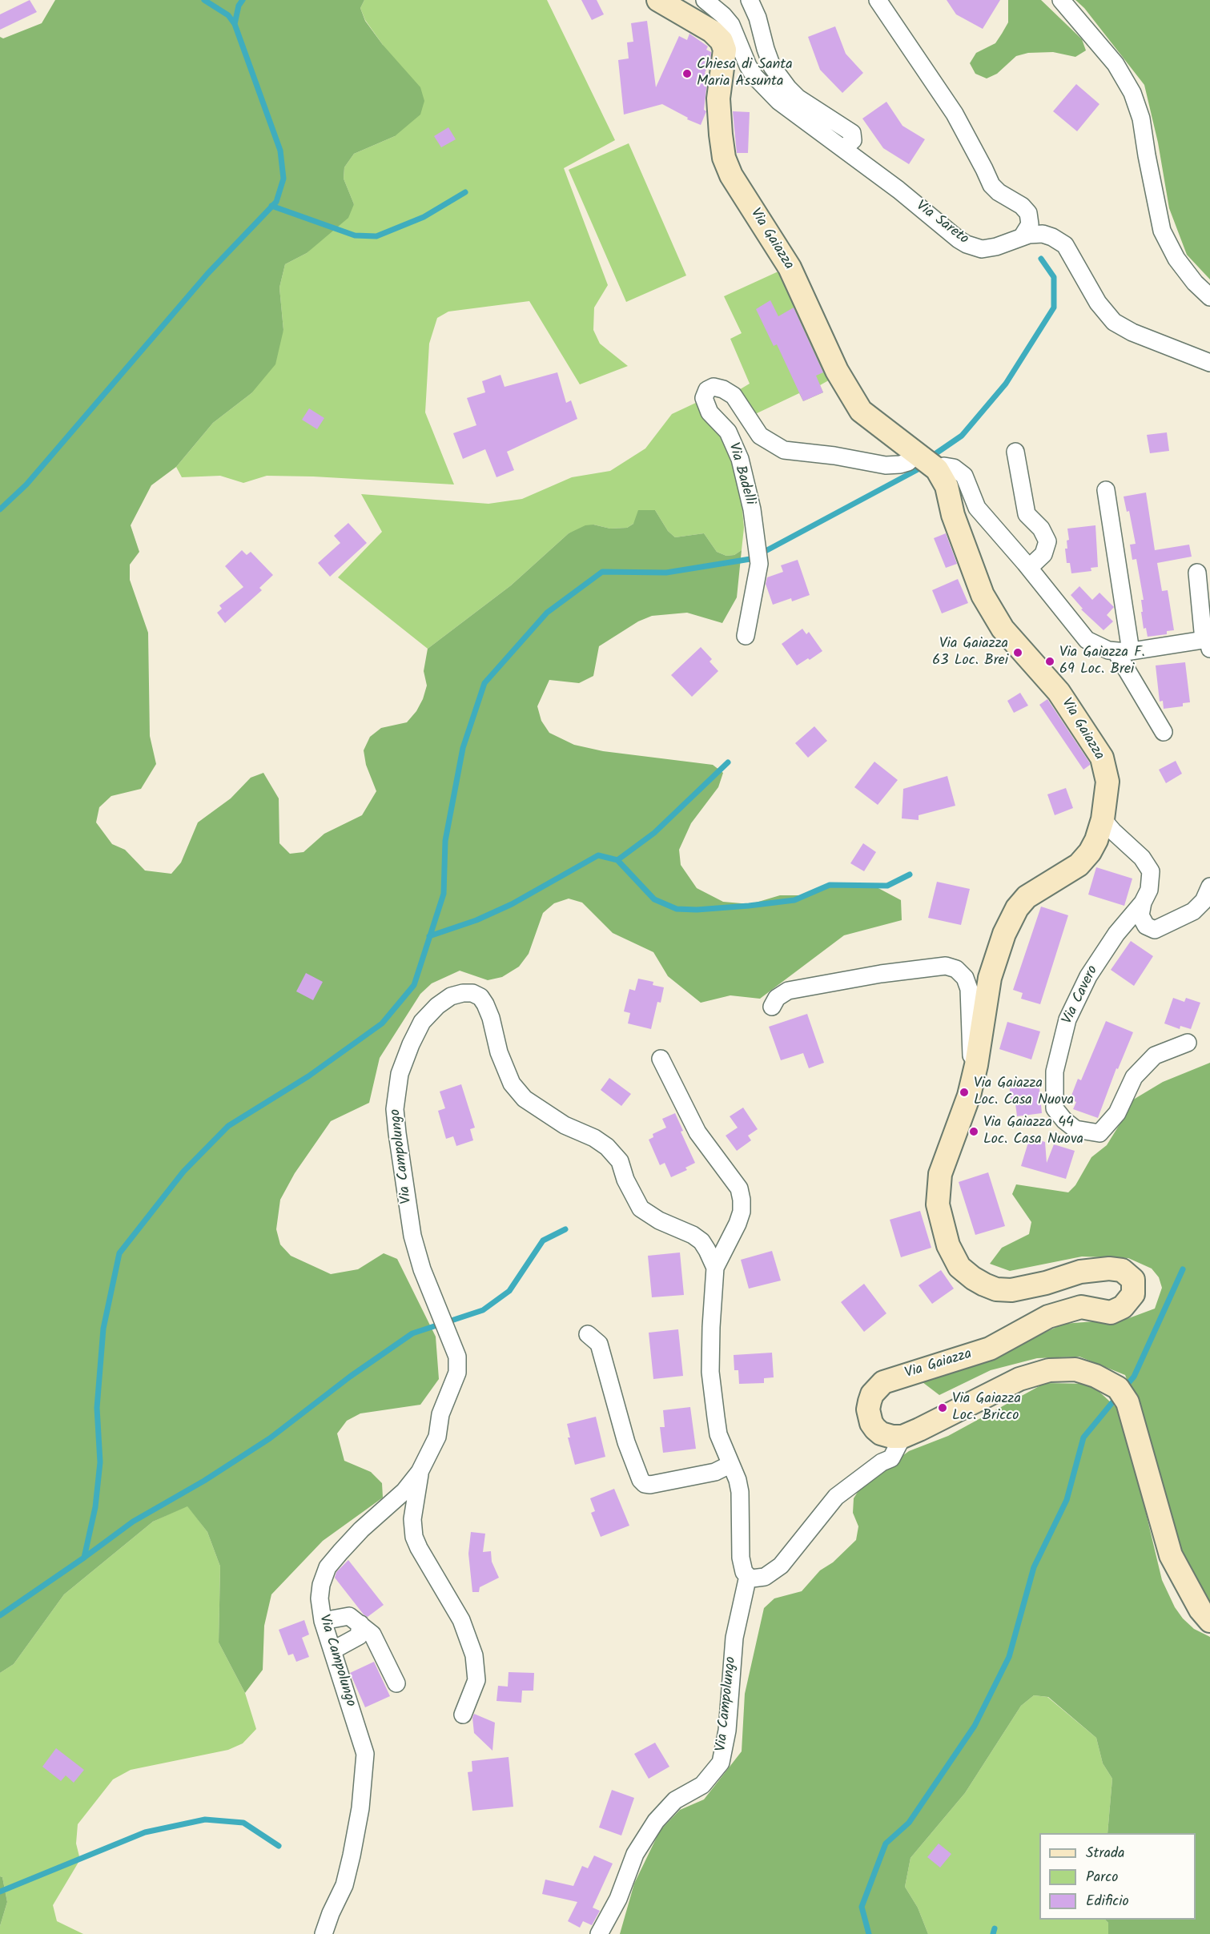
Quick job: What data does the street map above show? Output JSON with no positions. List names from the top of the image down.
{
  "streets": {
    "main road": ["Via Gaiazza"],
    "street": [
      "Via Sareto",
      "Via Badelli",
      "Via Cavero",
      "Via Campolungo"
    ]
  },
  "crossings": [
    ["Via Gaiazza", "Via Badelli"],
    ["Via Gaiazza", "Via Cavero"]
  ],
  "places": [
    "Chiesa di Santa Maria Assunta",
    "Via Gaiazza 63 Loc. Brei",
    "Via Gaiazza F. 69 Loc. Brei",
    "Via Gaiazza Loc. Casa Nuova",
    "Via Gaiazza 44 Loc. Casa Nuova",
    "Via Gaiazza Loc. Bricco"
  ],
  "legend": ["Strada", "Parco", "Edificio"]
}
